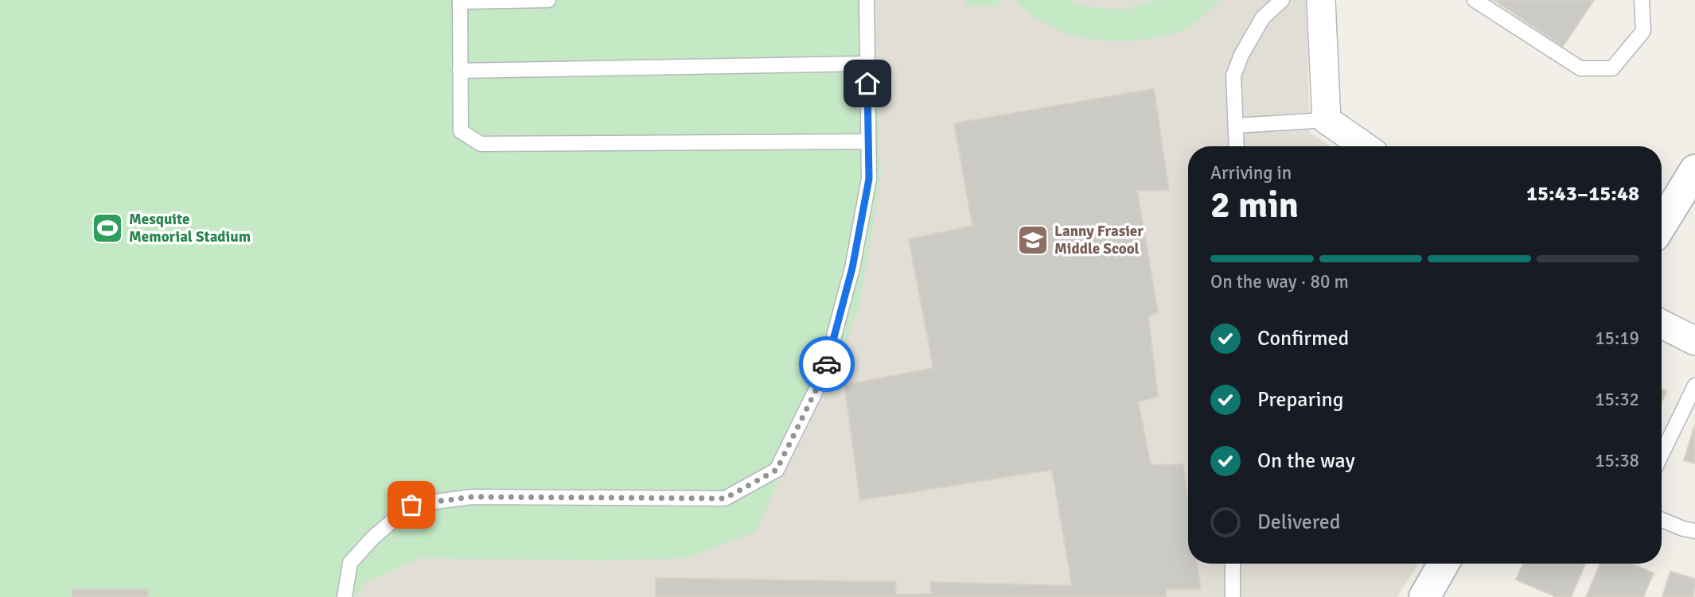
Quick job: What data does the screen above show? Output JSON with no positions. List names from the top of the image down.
{
  "places": {
    "sports": ["Mesquite Memorial Stadium"],
    "school or university": ["Lanny Frasier Middle Scool"]
  },
  "page": {
    "heading": ["2 min", "Arriving in", "15:43–15:48"],
    "bar": "On the way · 80 m",
    "list": [
      ["Confirmed", "15:19"],
      ["Preparing", "15:32"],
      ["On the way", "15:38"],
      "Delivered"
    ]
  }
}
